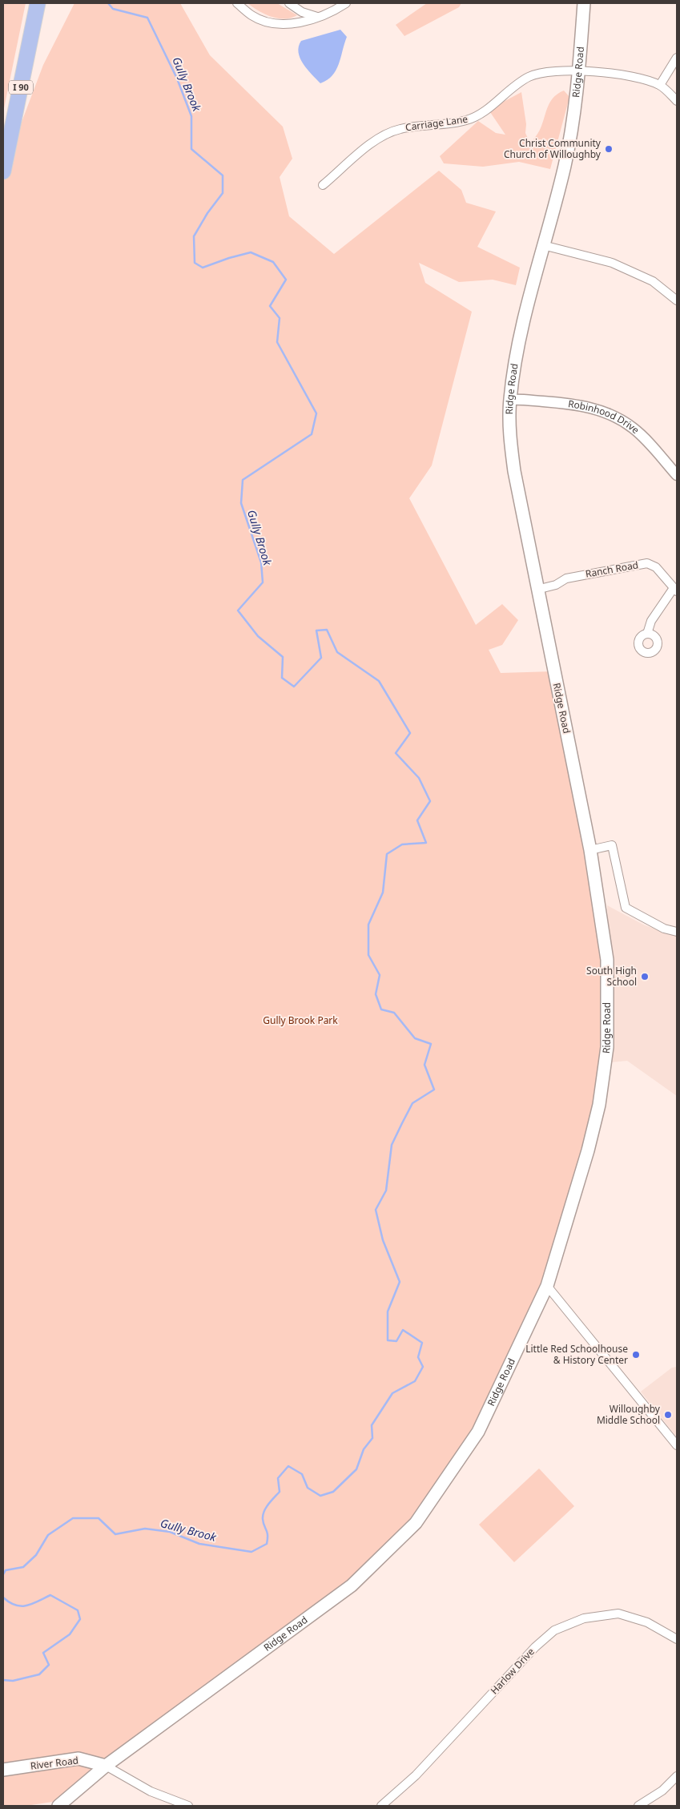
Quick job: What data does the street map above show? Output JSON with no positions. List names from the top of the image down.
{
  "streets": {
    "highway": ["I 90"],
    "main road": ["Ridge Road", "River Road"],
    "street": [
      "Carriage Lane",
      "Robinhood Drive",
      "Ranch Road",
      "Harlow Drive"
    ]
  },
  "crossings": [
    ["Ridge Road", "Carriage Lane"],
    ["Ridge Road", "Robinhood Drive"],
    ["Ridge Road", "Ranch Road"],
    ["Ridge Road", "River Road"]
  ],
  "water": ["Gully Brook"],
  "parks": ["Gully Brook Park"],
  "places": [
    "Christ Community Church of Willoughby",
    "South High School",
    "Little Red Schoolhouse & History Center",
    "Willoughby Middle School"
  ]
}
